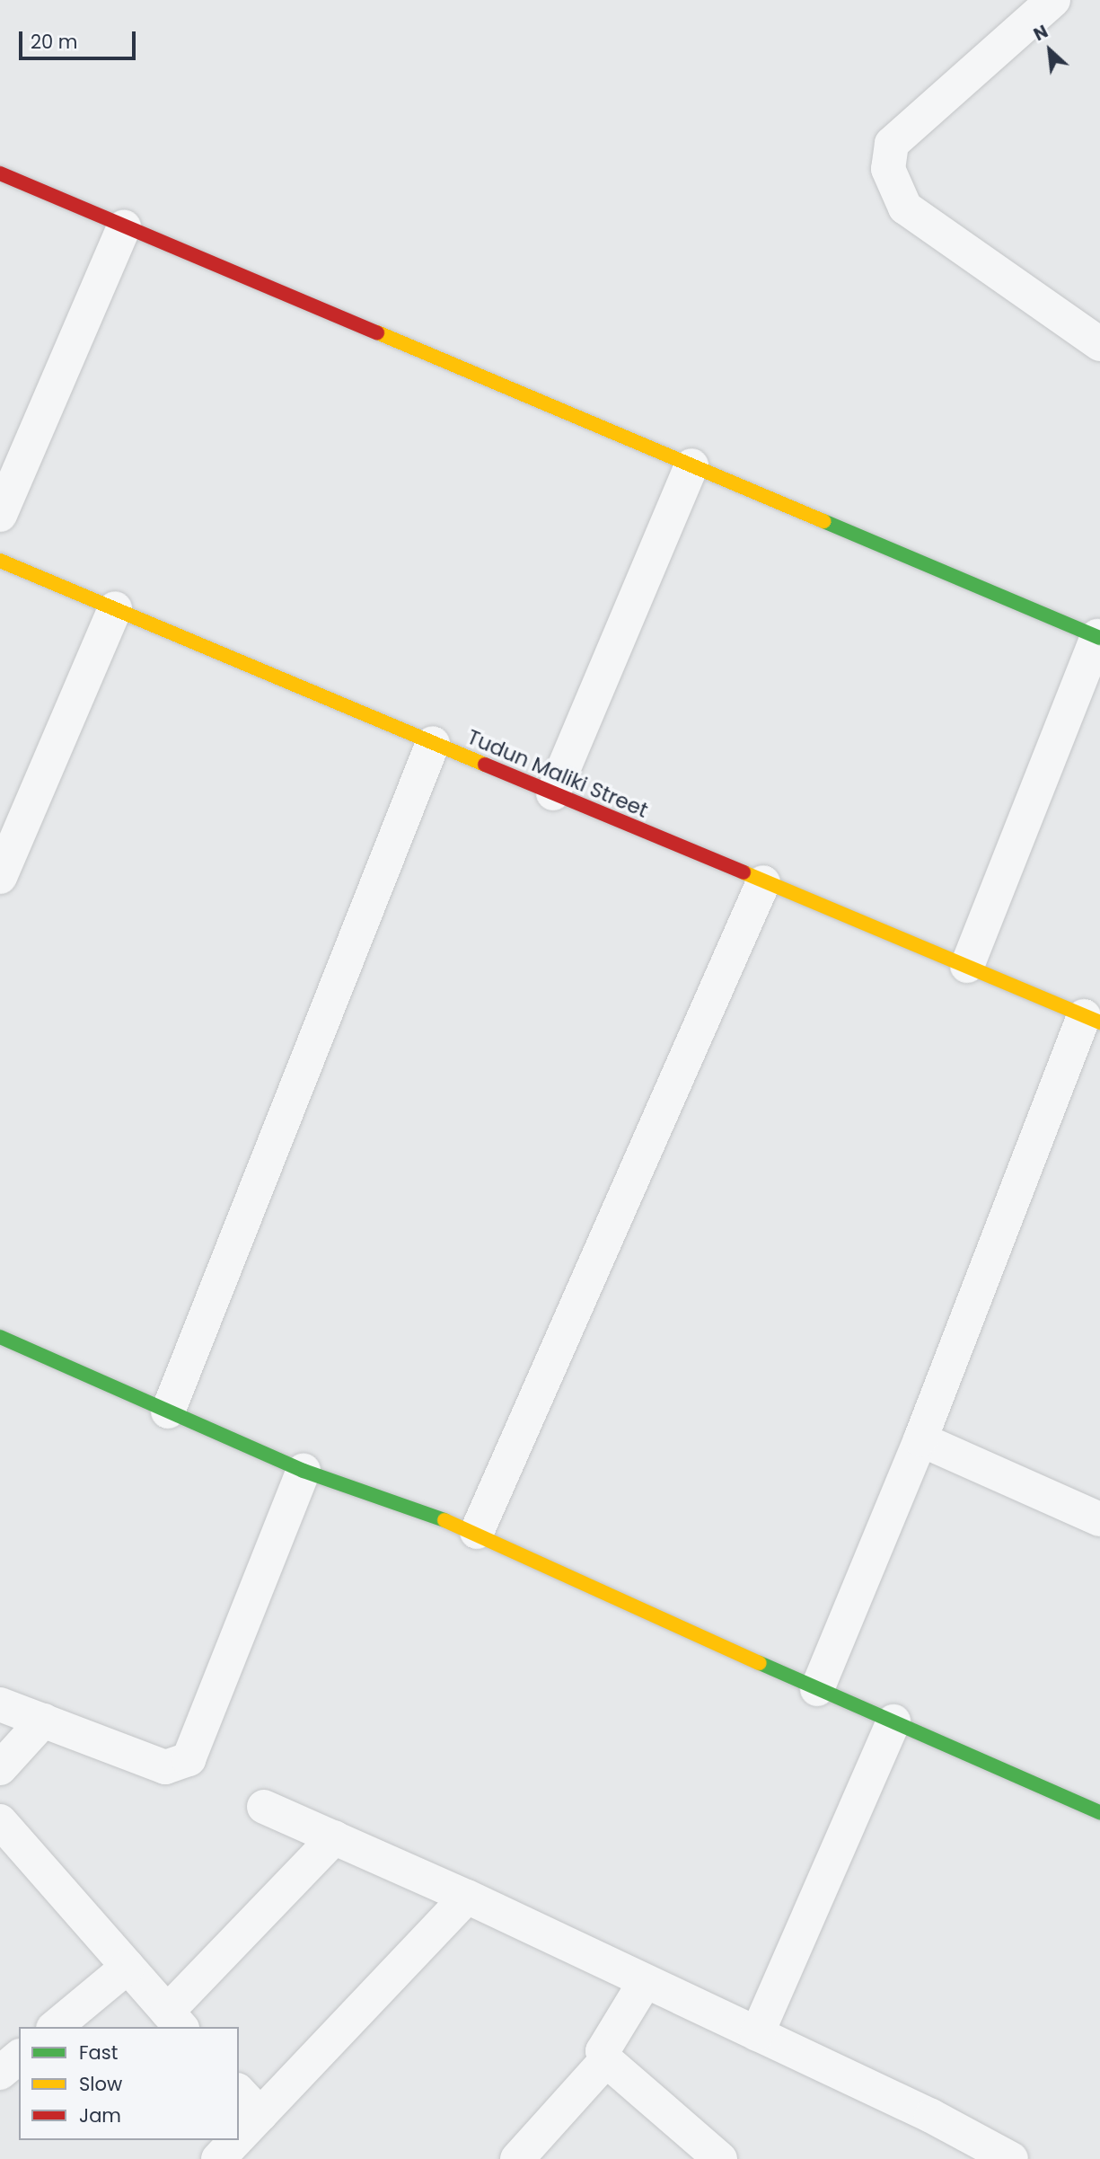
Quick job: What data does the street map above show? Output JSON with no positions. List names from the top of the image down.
{
  "streets": {
    "street": ["Tudun Maliki Street"]
  },
  "legend": ["Fast", "Slow", "Jam"],
  "scale_bar": "20 m",
  "north": "top left"
}
